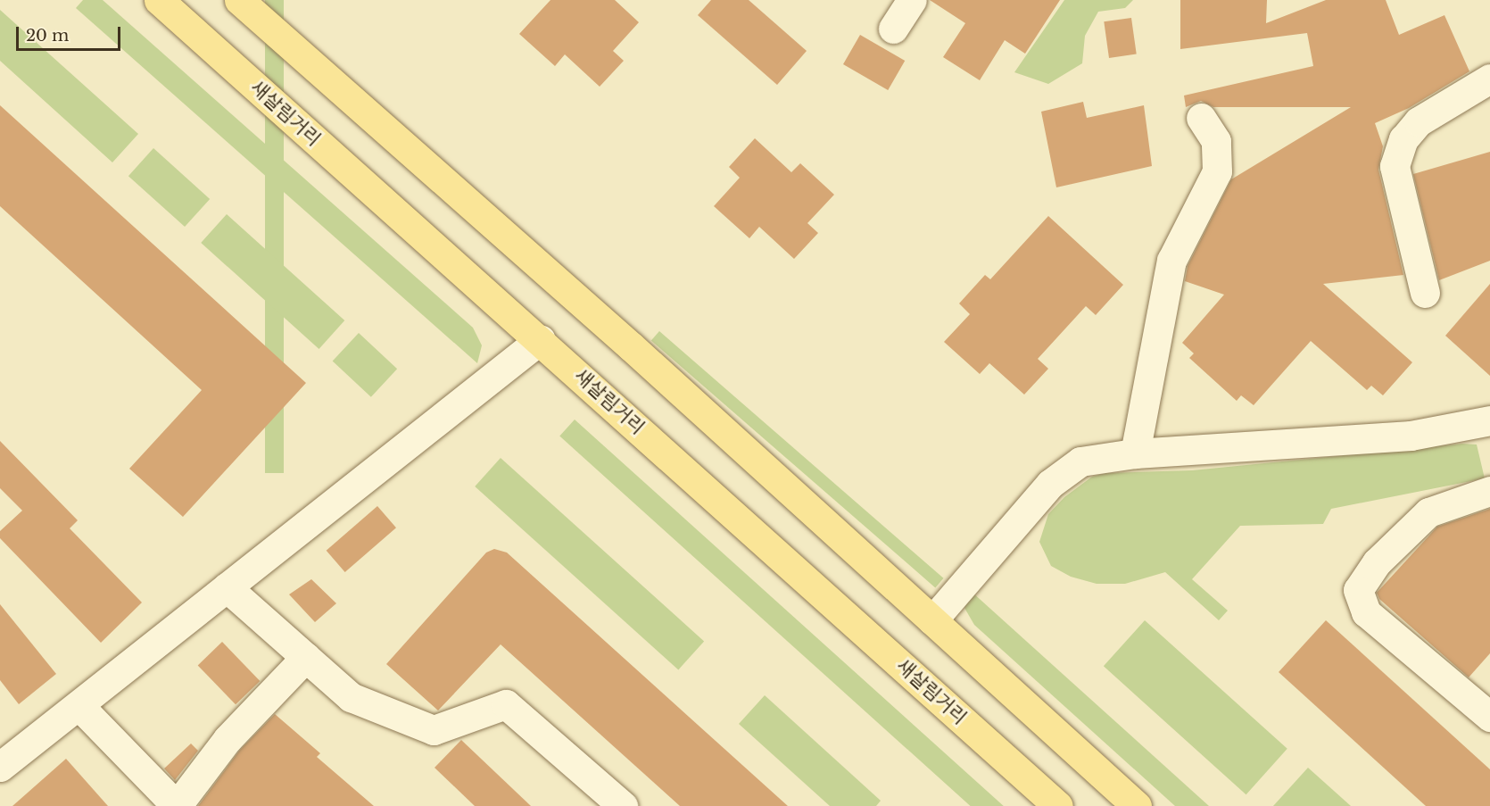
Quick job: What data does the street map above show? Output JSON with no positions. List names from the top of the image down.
{
  "streets": {
    "main road": ["새살림거리"]
  },
  "scale_bar": "20 m"
}
